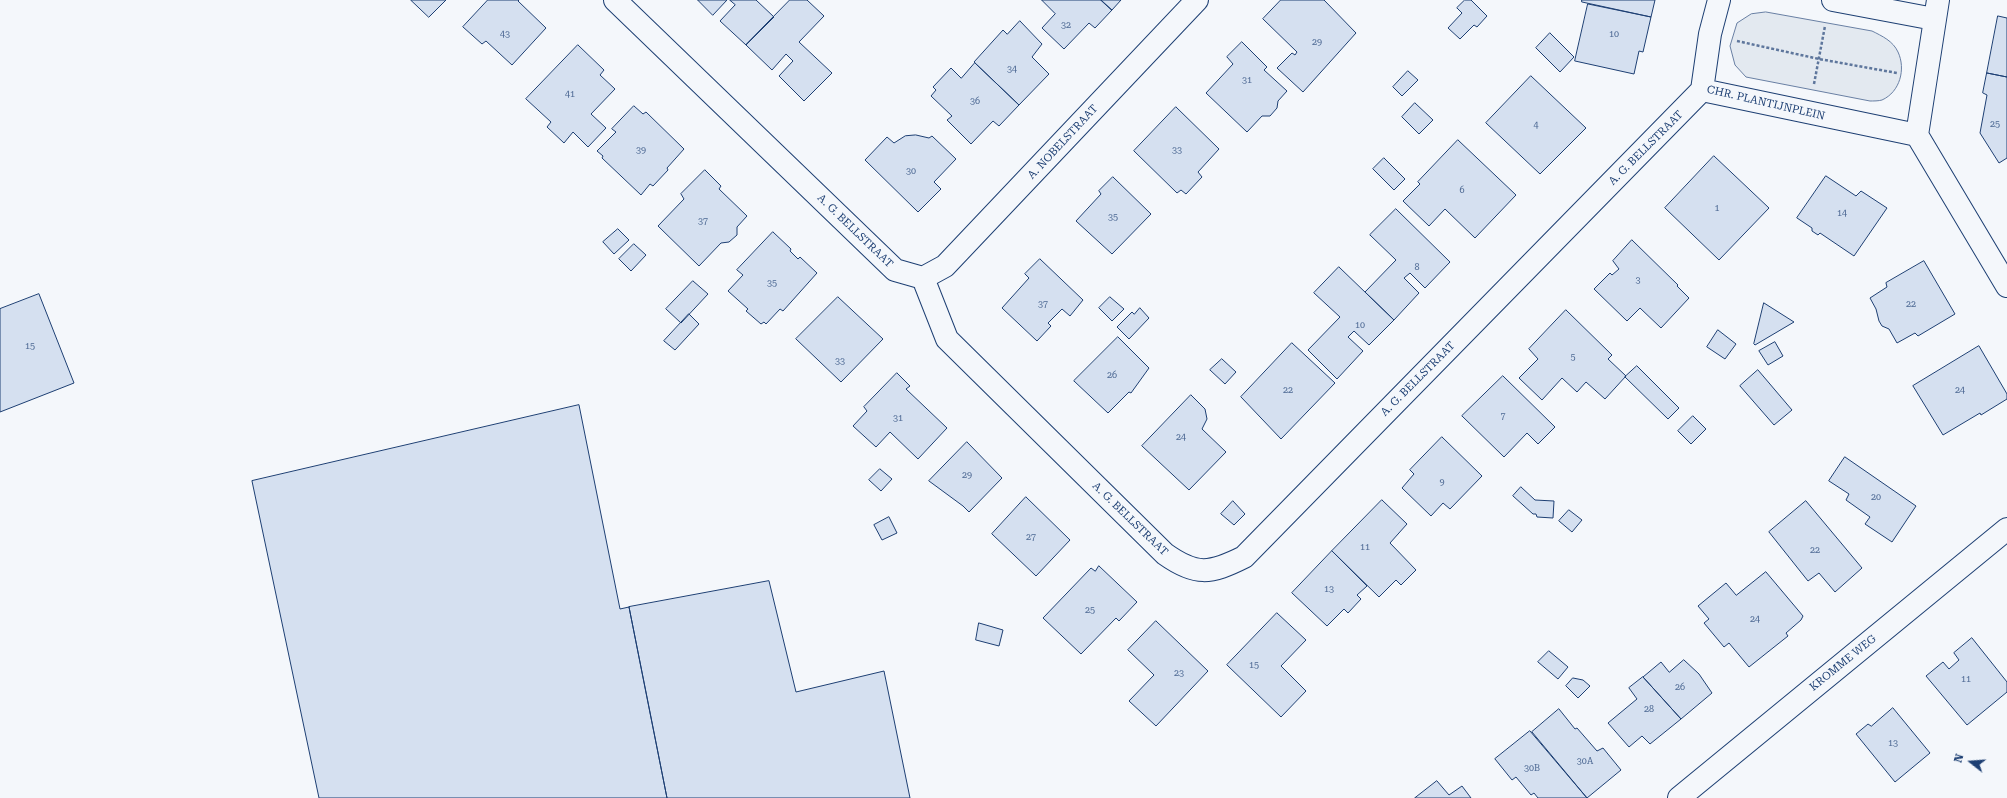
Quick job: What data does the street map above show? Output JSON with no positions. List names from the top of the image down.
{
  "streets": {
    "street": [
      "CHR. PLANTIJNPLEIN",
      "A. NOBELSTRAAT",
      "A. G. BELLSTRAAT",
      "KROMME WEG"
    ]
  },
  "crossings": [
    ["CHR. PLANTIJNPLEIN", "A. G. BELLSTRAAT"],
    ["A. NOBELSTRAAT", "A. G. BELLSTRAAT"]
  ],
  "house_numbers": [
    "32",
    "43",
    "10",
    "29",
    "34",
    "31",
    "41",
    "36",
    "25",
    "4",
    "39",
    "33",
    "30",
    "6",
    "1",
    "14",
    "35",
    "37",
    "8",
    "3",
    "35",
    "37",
    "22",
    "10",
    "15",
    "5",
    "33",
    "26",
    "22",
    "24",
    "7",
    "31",
    "24",
    "29",
    "9",
    "20",
    "27",
    "11",
    "22",
    "13",
    "25",
    "24",
    "15",
    "23",
    "11",
    "26",
    "28",
    "13",
    "30A",
    "30B"
  ],
  "north": "left"
}
